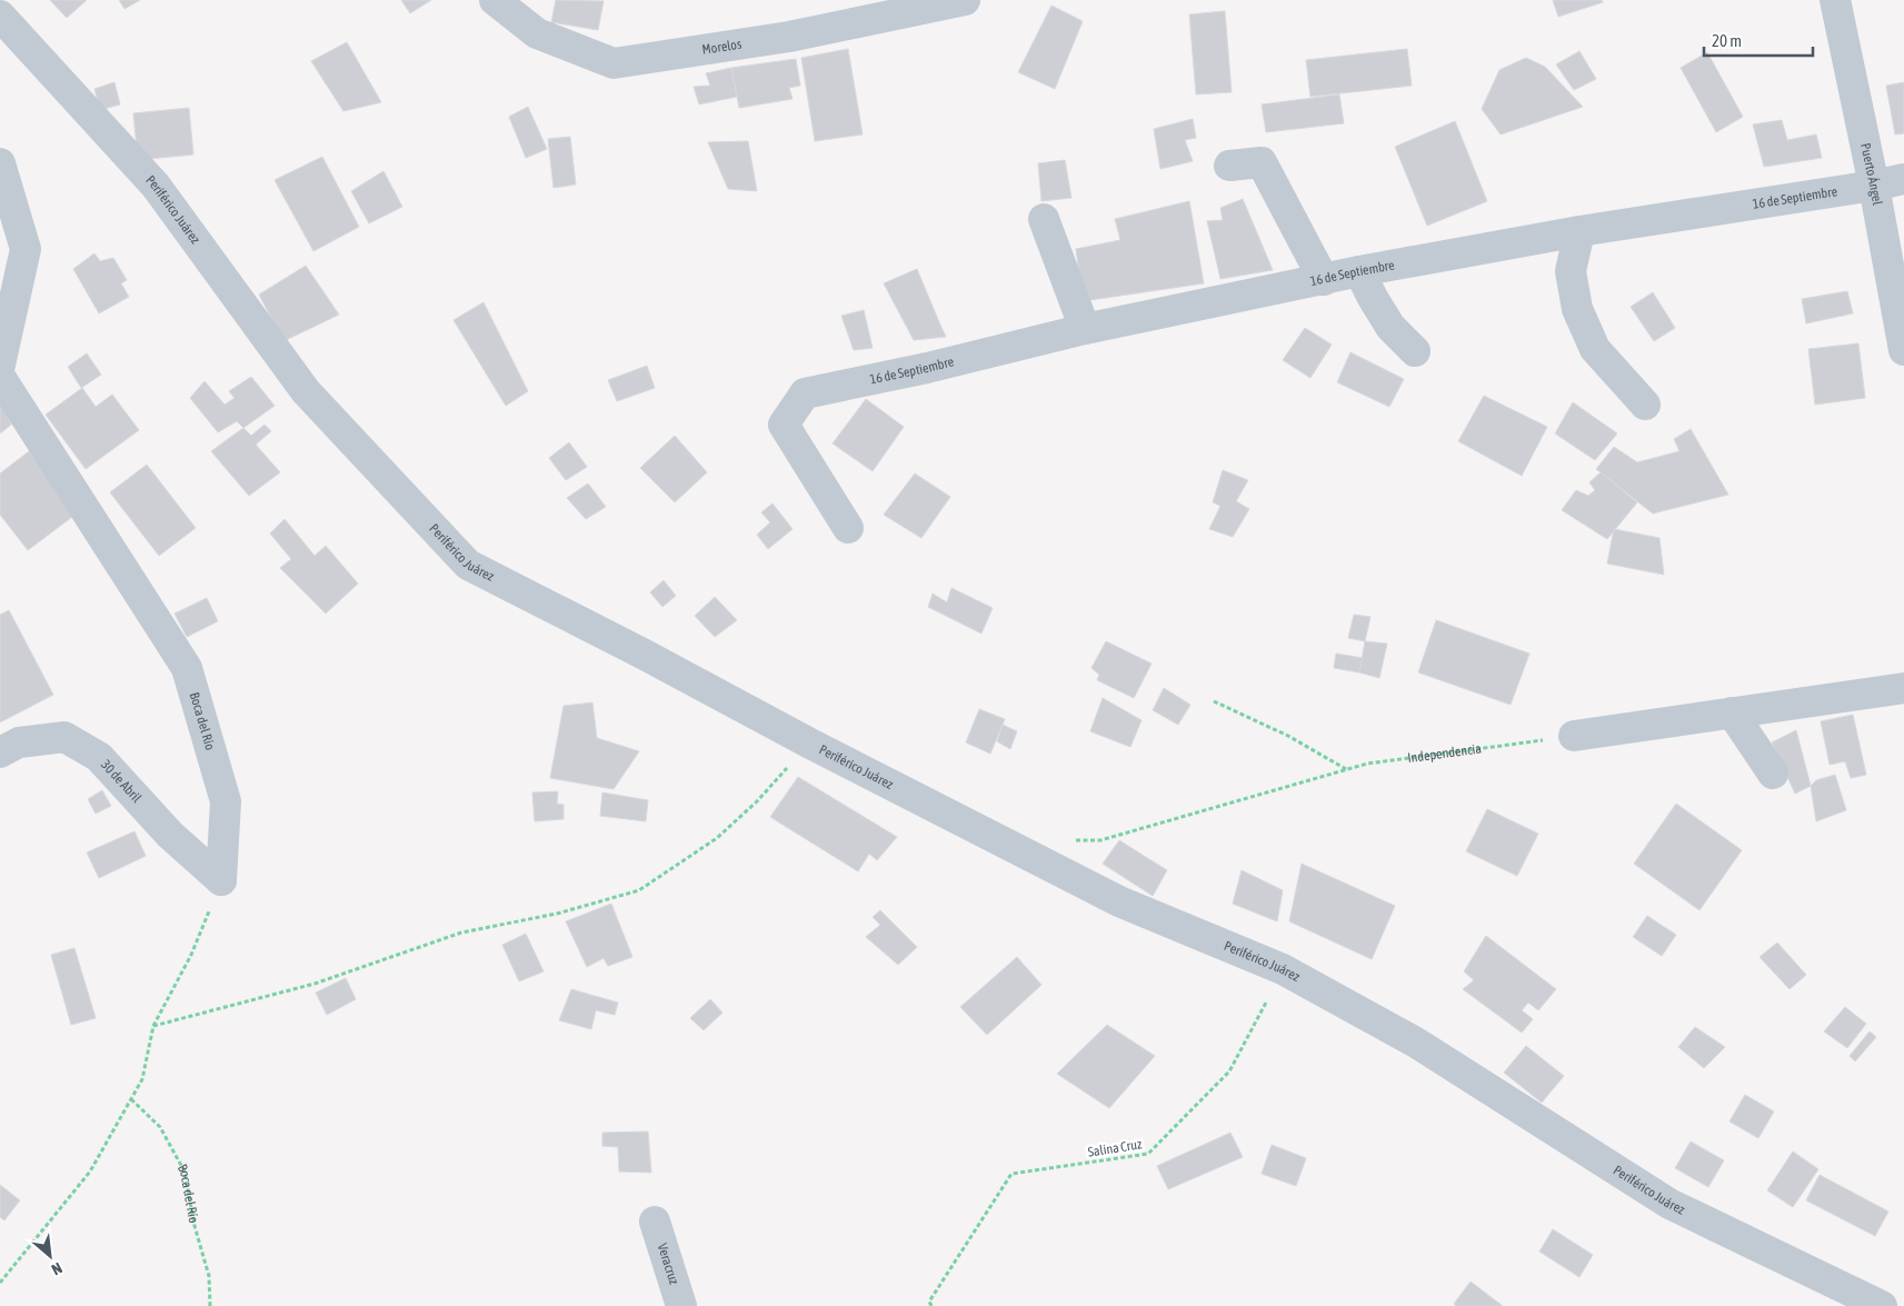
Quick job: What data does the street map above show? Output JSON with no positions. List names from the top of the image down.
{
  "streets": {
    "street": [
      "Morelos",
      "Puerto Ángel",
      "16 de Septiembre",
      "Periférico Juárez",
      "Boca del Río",
      "30 de Abril",
      "Veracruz"
    ],
    "path": ["Independencia", "Salina Cruz"]
  },
  "crossings": [
    ["Puerto Ángel", "16 de Septiembre"],
    ["Periférico Juárez", "Salina Cruz"],
    ["Boca del Río", "30 de Abril"]
  ],
  "scale_bar": "20 m",
  "north": "bottom right"
}
